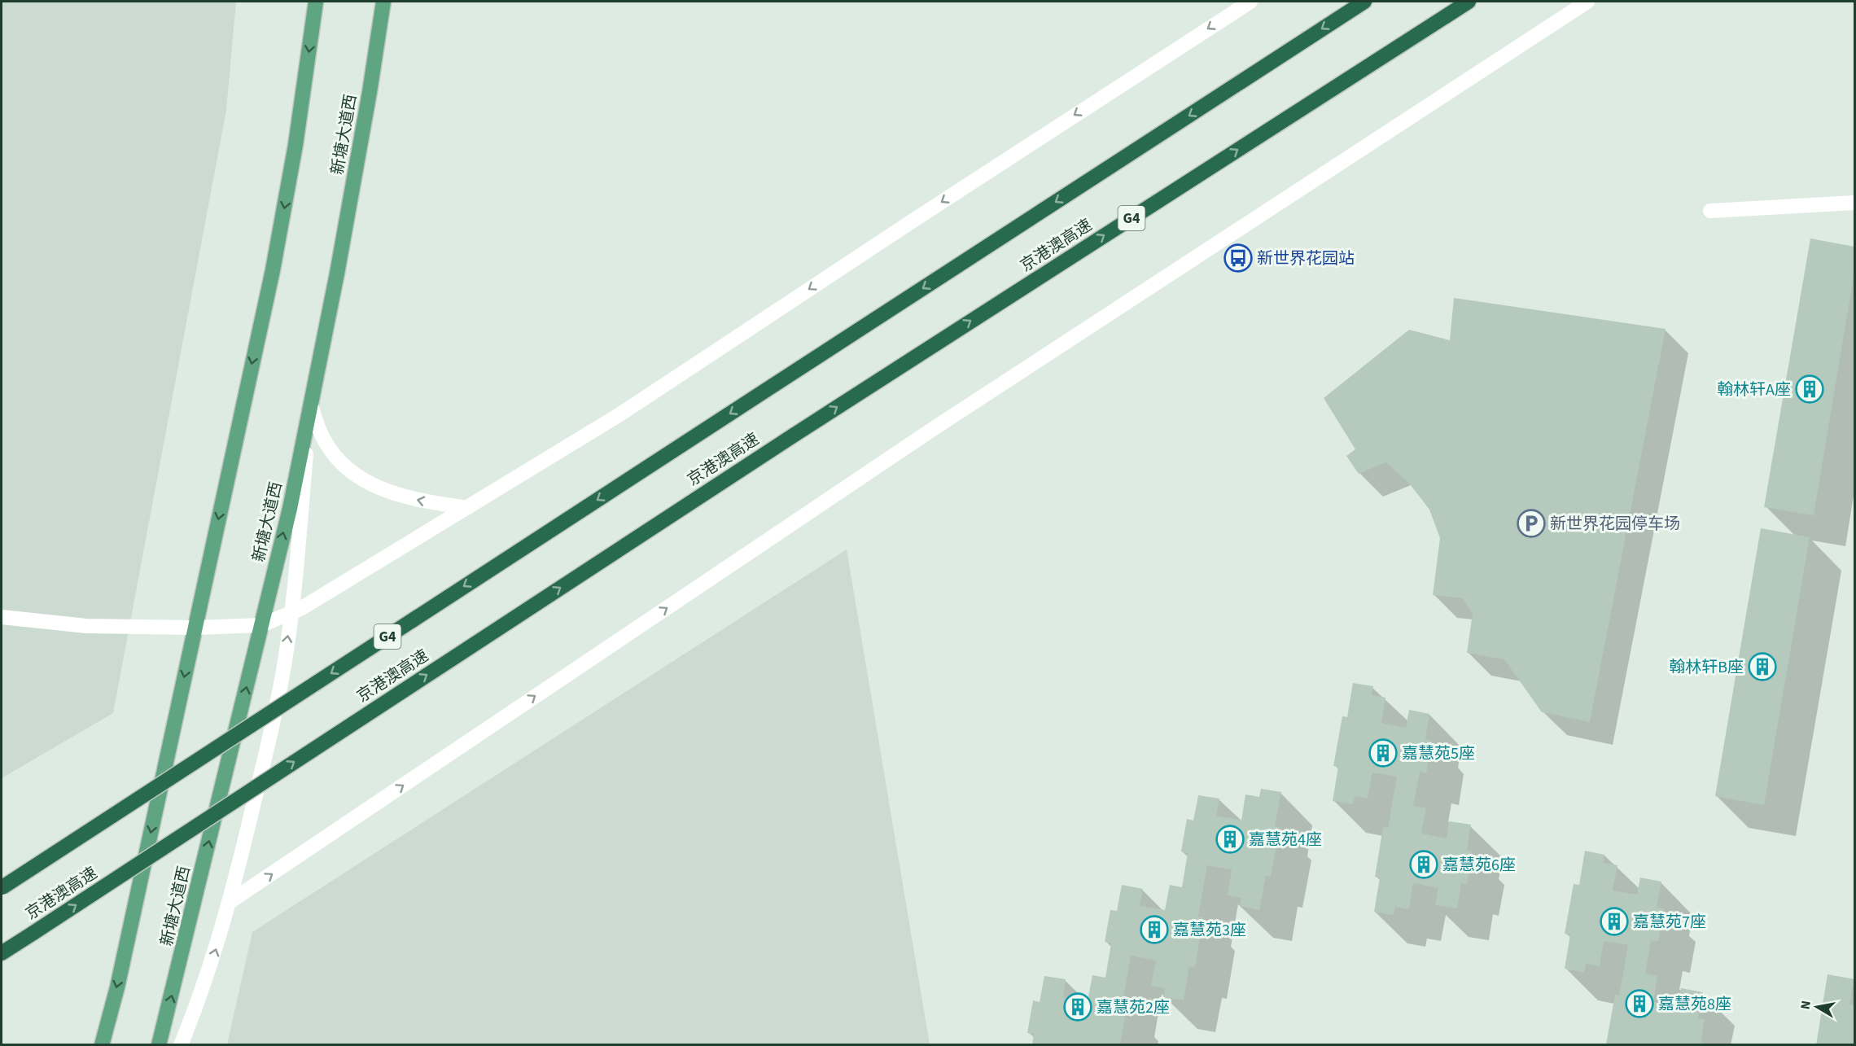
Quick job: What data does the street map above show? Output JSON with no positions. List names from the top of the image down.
{
  "streets": {
    "highway": ["G4", "京港澳高速"],
    "main road": ["新塘大道西"]
  },
  "places": {
    "bus stop": ["新世界花园站"],
    "building": [
      "翰林轩A座",
      "翰林轩B座",
      "嘉慧苑5座",
      "嘉慧苑4座",
      "嘉慧苑6座",
      "嘉慧苑7座",
      "嘉慧苑3座",
      "嘉慧苑8座",
      "嘉慧苑2座"
    ],
    "parking": ["新世界花园停车场"]
  },
  "north": "left"
}
